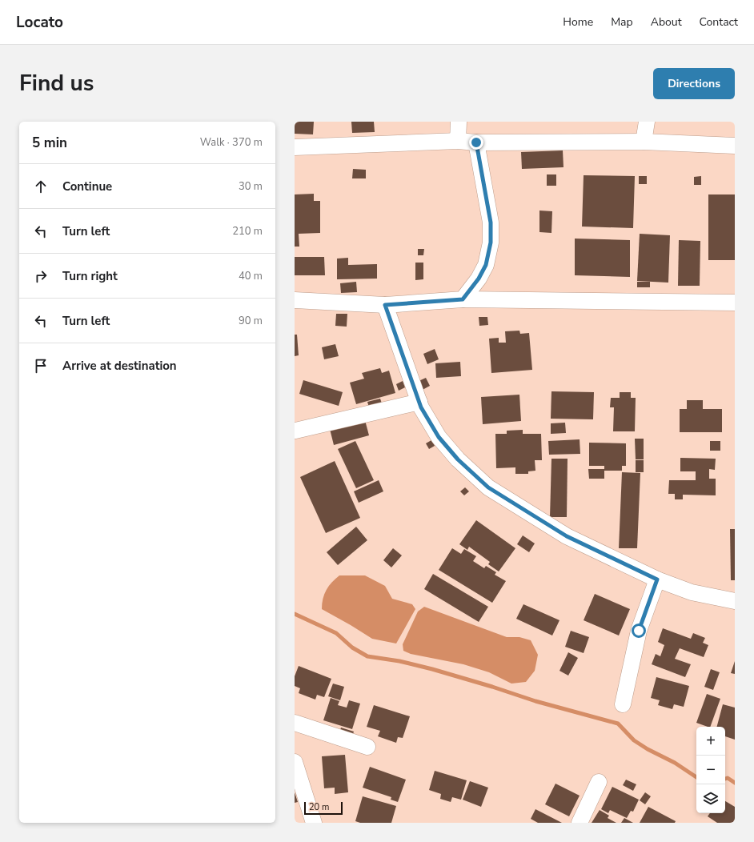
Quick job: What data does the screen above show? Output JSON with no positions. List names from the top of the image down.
{
  "scale_bar": "20 m",
  "page": {
    "header": "Locato",
    "nav": [
      "Home",
      "Map",
      "About",
      "Contact"
    ],
    "title": "Find us",
    "buttons": "Directions",
    "heading": ["5 min", "Walk · 370 m"],
    "list": [
      ["Continue", "30 m"],
      ["Turn left", "210 m"],
      ["Turn right", "40 m"],
      ["Turn left", "90 m"],
      "Arrive at destination"
    ],
    "map_buttons": ["+", "−"],
    "scale": "20 m"
  }
}
